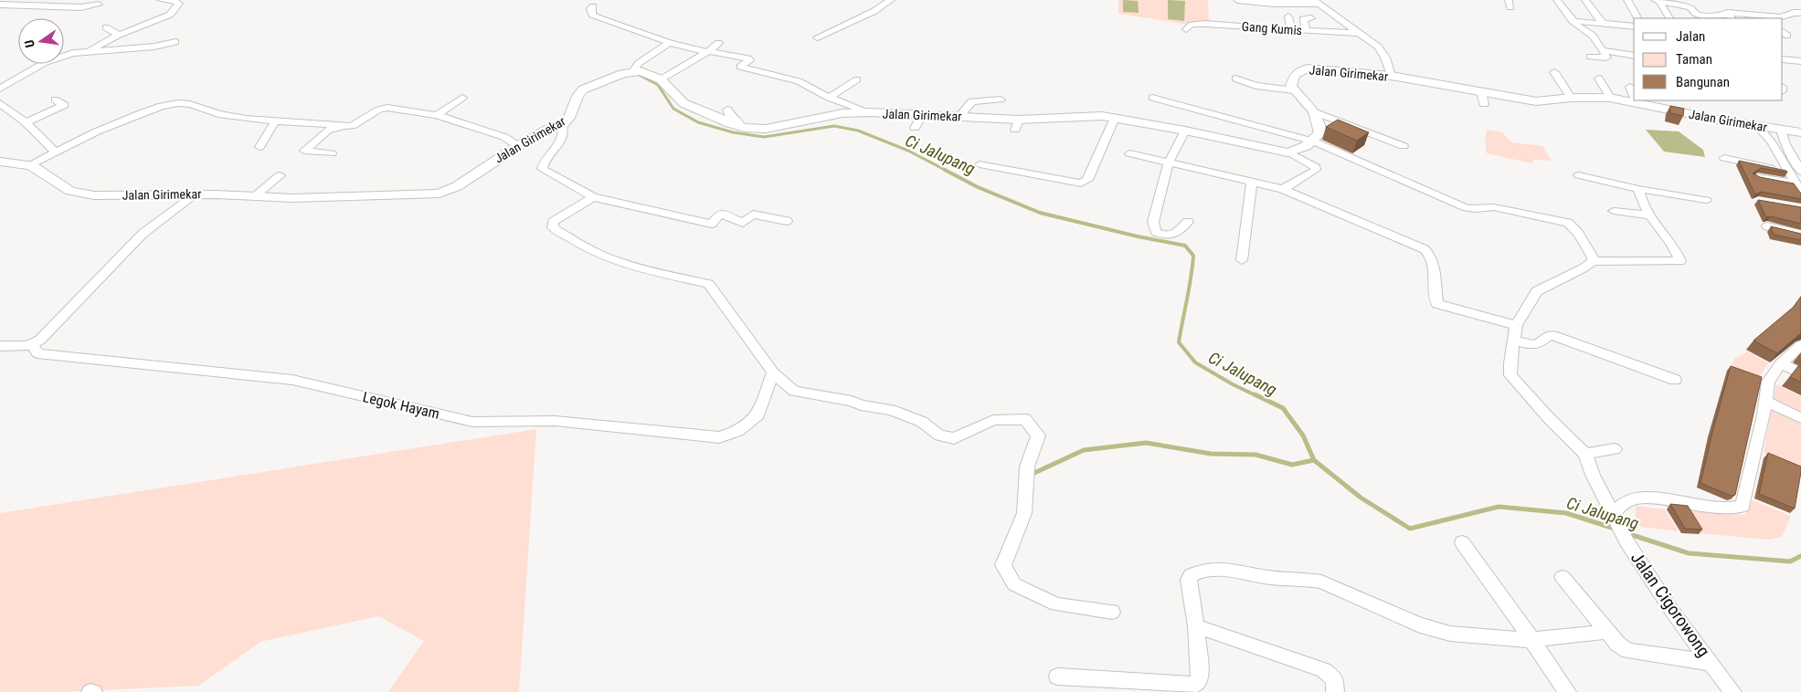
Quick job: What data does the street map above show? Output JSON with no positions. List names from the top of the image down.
{
  "streets": {
    "street": [
      "Gang Kumis",
      "Jalan Girimekar",
      "Legok Hayam",
      "Jalan Cigorowong"
    ]
  },
  "water": ["Ci Jalupang"],
  "legend": ["Jalan", "Taman", "Bangunan"],
  "north": "left"
}
